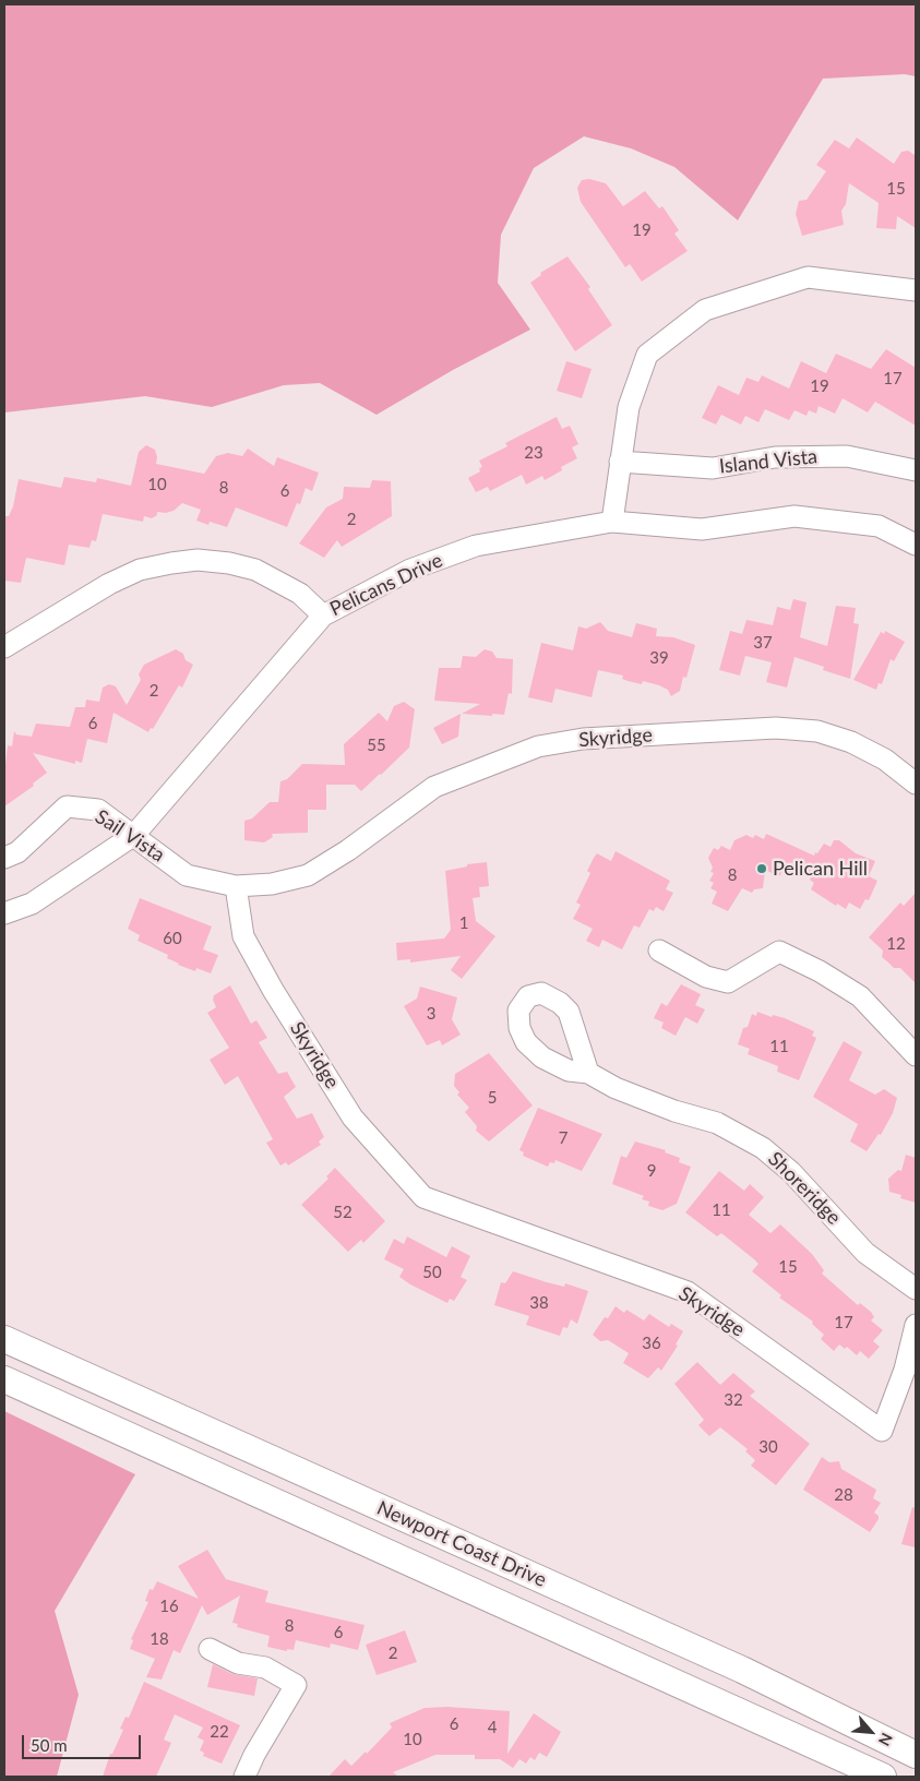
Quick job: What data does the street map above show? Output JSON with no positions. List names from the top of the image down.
{
  "streets": {
    "main road": ["Newport Coast Drive"],
    "street": [
      "Island Vista",
      "Pelicans Drive",
      "Skyridge",
      "Sail Vista",
      "Shoreridge"
    ]
  },
  "crossings": [
    ["Pelicans Drive", "Sail Vista"],
    ["Skyridge", "Sail Vista"]
  ],
  "places": ["Pelican Hill"],
  "house_numbers": [
    "15",
    "19",
    "17",
    "19",
    "23",
    "10",
    "8",
    "6",
    "2",
    "37",
    "39",
    "2",
    "6",
    "55",
    "8",
    "1",
    "60",
    "12",
    "3",
    "11",
    "5",
    "7",
    "9",
    "11",
    "52",
    "15",
    "50",
    "38",
    "17",
    "36",
    "32",
    "30",
    "28",
    "16",
    "8",
    "6",
    "18",
    "2",
    "6",
    "4",
    "22",
    "10"
  ],
  "scale_bar": "50 m",
  "north": "bottom right"
}
